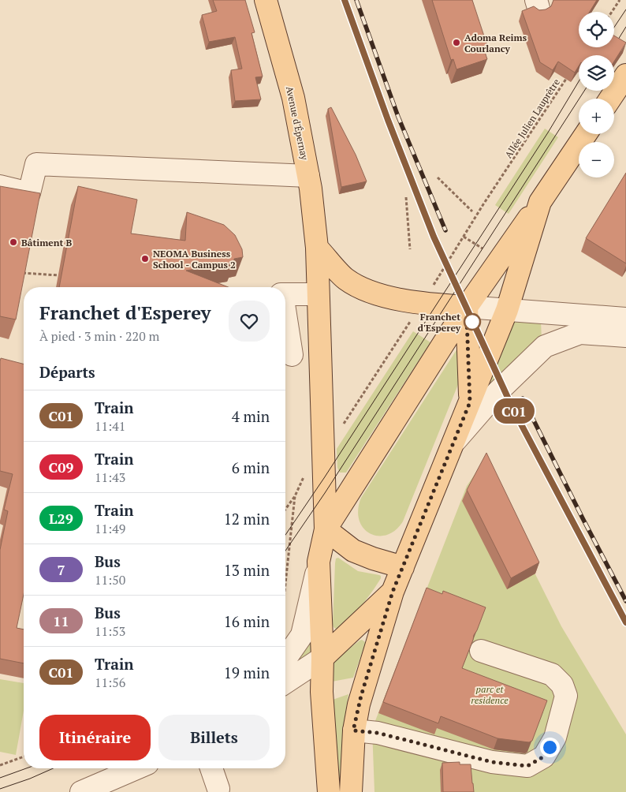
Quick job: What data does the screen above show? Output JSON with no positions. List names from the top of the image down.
{
  "streets": {
    "main road": ["Avenue d'Épernay"],
    "path": ["Allée Julien Lauprêtre"]
  },
  "parks": ["parc et residence"],
  "places": [
    "Adoma Reims Courlancy",
    "Bâtiment B",
    "NEOMA Business School - Campus 2",
    "Franchet d'Esperey"
  ],
  "page": {
    "on_map": "C01",
    "map_buttons": ["+", "−"],
    "heading": [
      ["Franchet d'Esperey", "À pied · 3 min · 220 m"],
      "Départs"
    ],
    "list": [
      {
        "mark": "C01",
        "name": "Train",
        "note": "11:41",
        "value": "4 min"
      },
      {
        "mark": "C09",
        "name": "Train",
        "note": "11:43",
        "value": "6 min"
      },
      {
        "mark": "L29",
        "name": "Train",
        "note": "11:49",
        "value": "12 min"
      },
      {
        "mark": "7",
        "name": "Bus",
        "note": "11:50",
        "value": "13 min"
      },
      {
        "mark": "11",
        "name": "Bus",
        "note": "11:53",
        "value": "16 min"
      },
      {
        "mark": "C01",
        "name": "Train",
        "note": "11:56",
        "value": "19 min"
      }
    ],
    "buttons": ["Itinéraire", "Billets"]
  }
}
